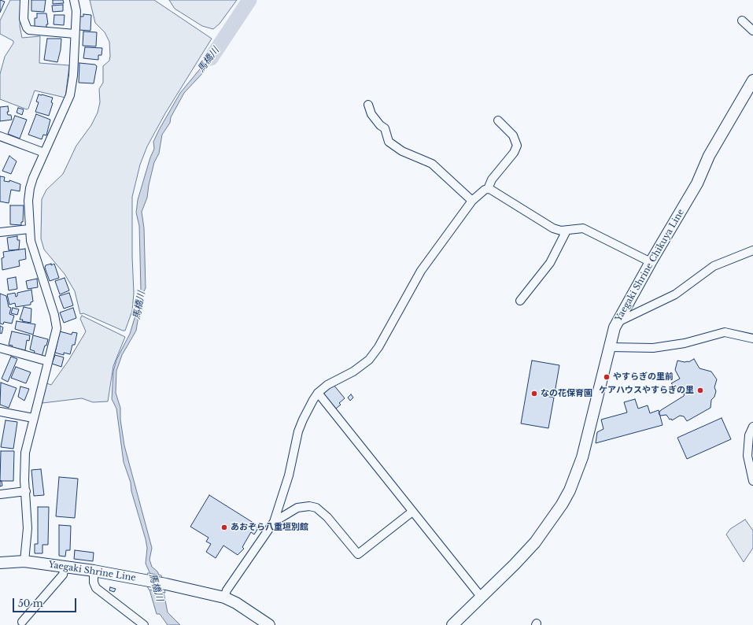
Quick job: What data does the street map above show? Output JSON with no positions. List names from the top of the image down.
{
  "streets": {
    "main road": ["Yaegaki Shrine Chikuya Line", "Yaegaki Shrine Line"]
  },
  "water": ["馬橋川"],
  "places": [
    "やすらぎの里前",
    "ケアハウスやすらぎの里",
    "なの花保育園",
    "あおぞら八重垣別館"
  ],
  "scale_bar": "50 m"
}
